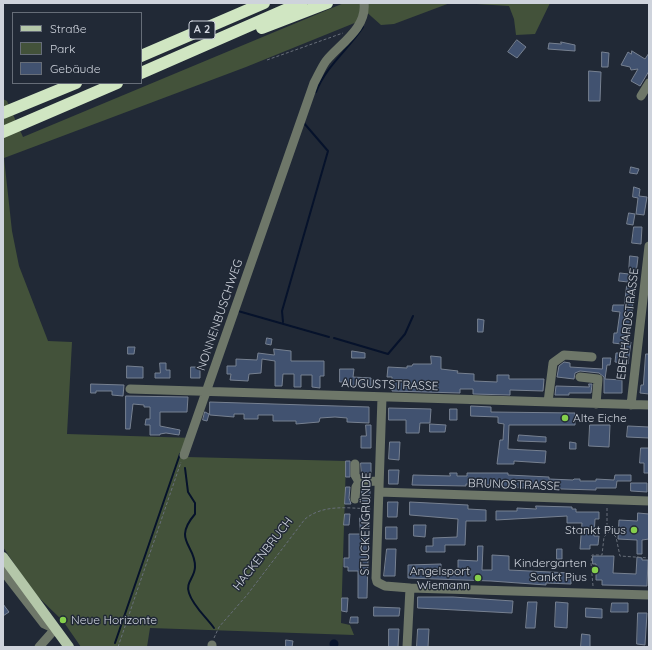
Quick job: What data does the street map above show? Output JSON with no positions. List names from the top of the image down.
{
  "streets": {
    "highway": ["A 2"],
    "street": [
      "NONNENBUSCHWEG",
      "EBERHARDSTRASSE",
      "AUGUSTSTRASSE",
      "BRUNOSTRASSE",
      "STUCKENGRÜNDE"
    ],
    "path": ["HACKENBRUCH"]
  },
  "crossings": [
    ["NONNENBUSCHWEG", "AUGUSTSTRASSE"],
    ["EBERHARDSTRASSE", "AUGUSTSTRASSE"],
    ["AUGUSTSTRASSE", "STUCKENGRÜNDE"],
    ["BRUNOSTRASSE", "STUCKENGRÜNDE"],
    ["STUCKENGRÜNDE", "HACKENBRUCH"]
  ],
  "places": [
    "Alte Eiche",
    "Stankt Pius",
    "Kindergarten Sankt Pius",
    "Angelsport Wiemann",
    "Neue Horizonte"
  ],
  "legend": ["Straße", "Park", "Gebäude"]
}
